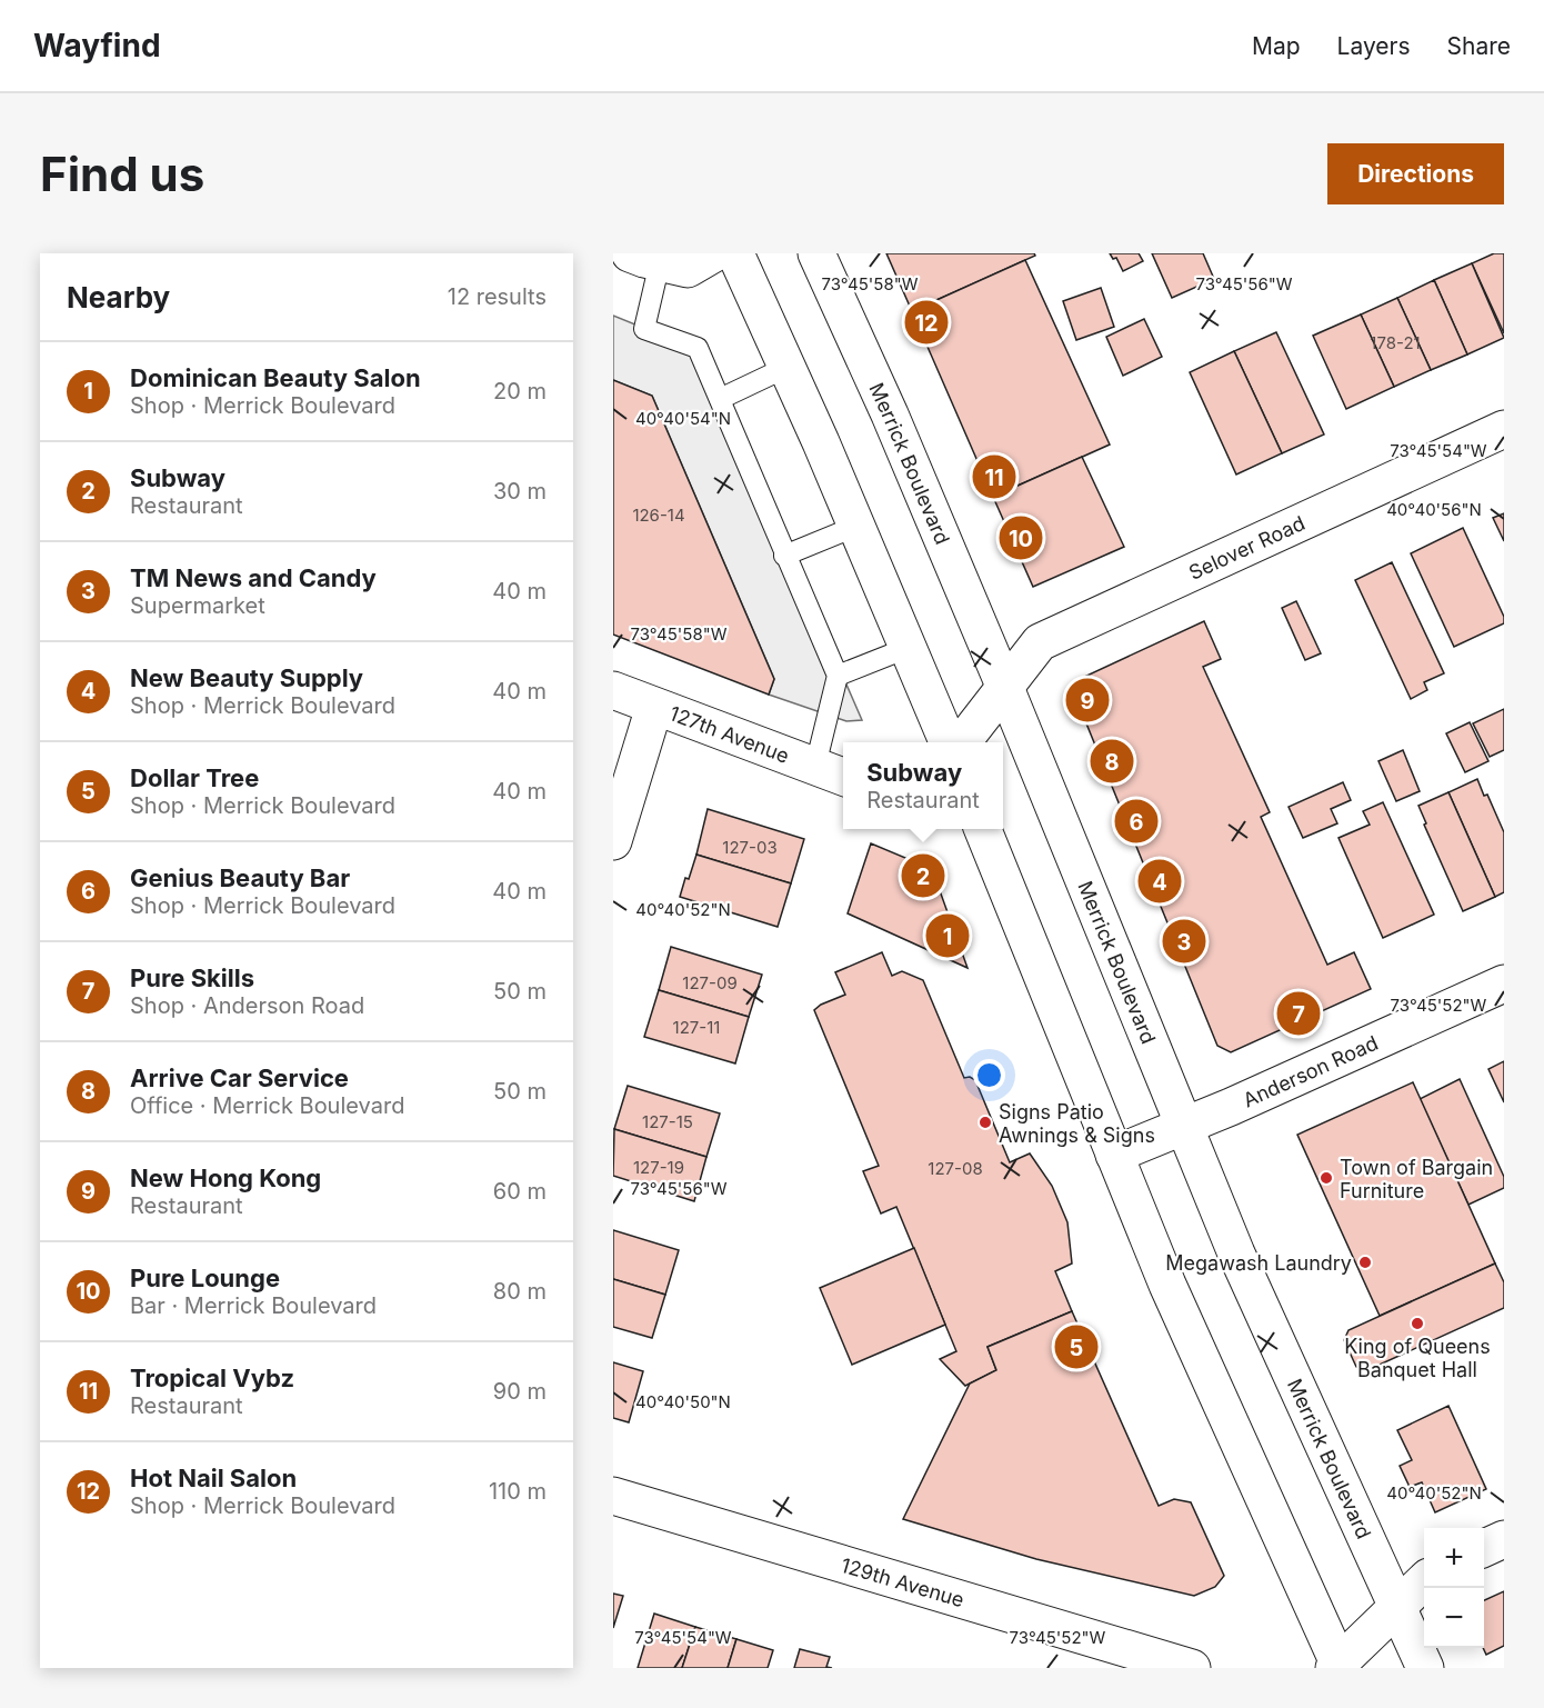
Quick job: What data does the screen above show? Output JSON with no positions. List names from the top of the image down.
{
  "streets": {
    "main road": [
      "Merrick Boulevard",
      "Selover Road",
      "127th Avenue",
      "Anderson Road",
      "129th Avenue"
    ]
  },
  "crossings": [
    ["Merrick Boulevard", "Selover Road"],
    ["Merrick Boulevard", "Anderson Road"]
  ],
  "places": [
    "Signs Patio Awnings & Signs",
    "Town of Bargain Furniture",
    "Megawash Laundry",
    "King of Queens Banquet Hall"
  ],
  "house_numbers": [
    "178-21",
    "126-14",
    "127-03",
    "127-09",
    "127-11",
    "127-15",
    "127-19",
    "127-08"
  ],
  "page": {
    "header": "Wayfind",
    "nav": ["Map", "Layers", "Share"],
    "buttons": "Directions",
    "title": "Find us",
    "heading": ["Nearby", "12 results"],
    "pins": [
      "12",
      "11",
      "10",
      "9",
      "8",
      "6",
      "2",
      "4",
      "1",
      "3",
      "7",
      "5"
    ],
    "list": [
      {
        "mark": "1",
        "name": "Dominican Beauty Salon",
        "note": "Shop · Merrick Boulevard",
        "value": "20 m"
      },
      {
        "mark": "2",
        "name": "Subway",
        "note": "Restaurant",
        "value": "30 m"
      },
      {
        "mark": "3",
        "name": "TM News and Candy",
        "note": "Supermarket",
        "value": "40 m"
      },
      {
        "mark": "4",
        "name": "New Beauty Supply",
        "note": "Shop · Merrick Boulevard",
        "value": "40 m"
      },
      {
        "mark": "5",
        "name": "Dollar Tree",
        "note": "Shop · Merrick Boulevard",
        "value": "40 m"
      },
      {
        "mark": "6",
        "name": "Genius Beauty Bar",
        "note": "Shop · Merrick Boulevard",
        "value": "40 m"
      },
      {
        "mark": "7",
        "name": "Pure Skills",
        "note": "Shop · Anderson Road",
        "value": "50 m"
      },
      {
        "mark": "8",
        "name": "Arrive Car Service",
        "note": "Office · Merrick Boulevard",
        "value": "50 m"
      },
      {
        "mark": "9",
        "name": "New Hong Kong",
        "note": "Restaurant",
        "value": "60 m"
      },
      {
        "mark": "10",
        "name": "Pure Lounge",
        "note": "Bar · Merrick Boulevard",
        "value": "80 m"
      },
      {
        "mark": "11",
        "name": "Tropical Vybz",
        "note": "Restaurant",
        "value": "90 m"
      },
      {
        "mark": "12",
        "name": "Hot Nail Salon",
        "note": "Shop · Merrick Boulevard",
        "value": "110 m"
      }
    ],
    "popup": ["Subway", "Restaurant"],
    "map_buttons": ["+", "−"]
  },
  "coordinates": [
    "73°45'58\"W",
    "73°45'56\"W",
    "40°40'54\"N",
    "73°45'54\"W",
    "40°40'56\"N",
    "40°40'52\"N",
    "73°45'52\"W",
    "40°40'50\"N"
  ]
}
